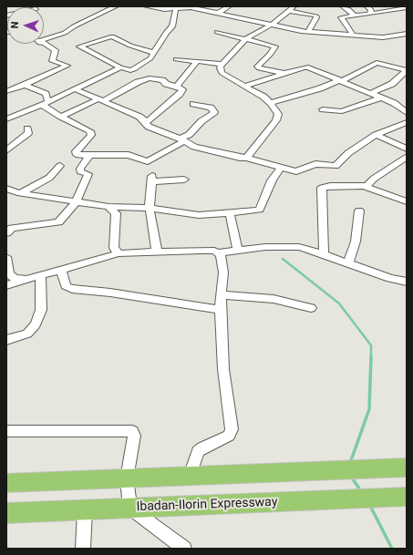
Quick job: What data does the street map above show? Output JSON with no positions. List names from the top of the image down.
{
  "streets": {
    "highway": ["Ibadan-Ilorin Expressway"]
  },
  "north": "left"
}
